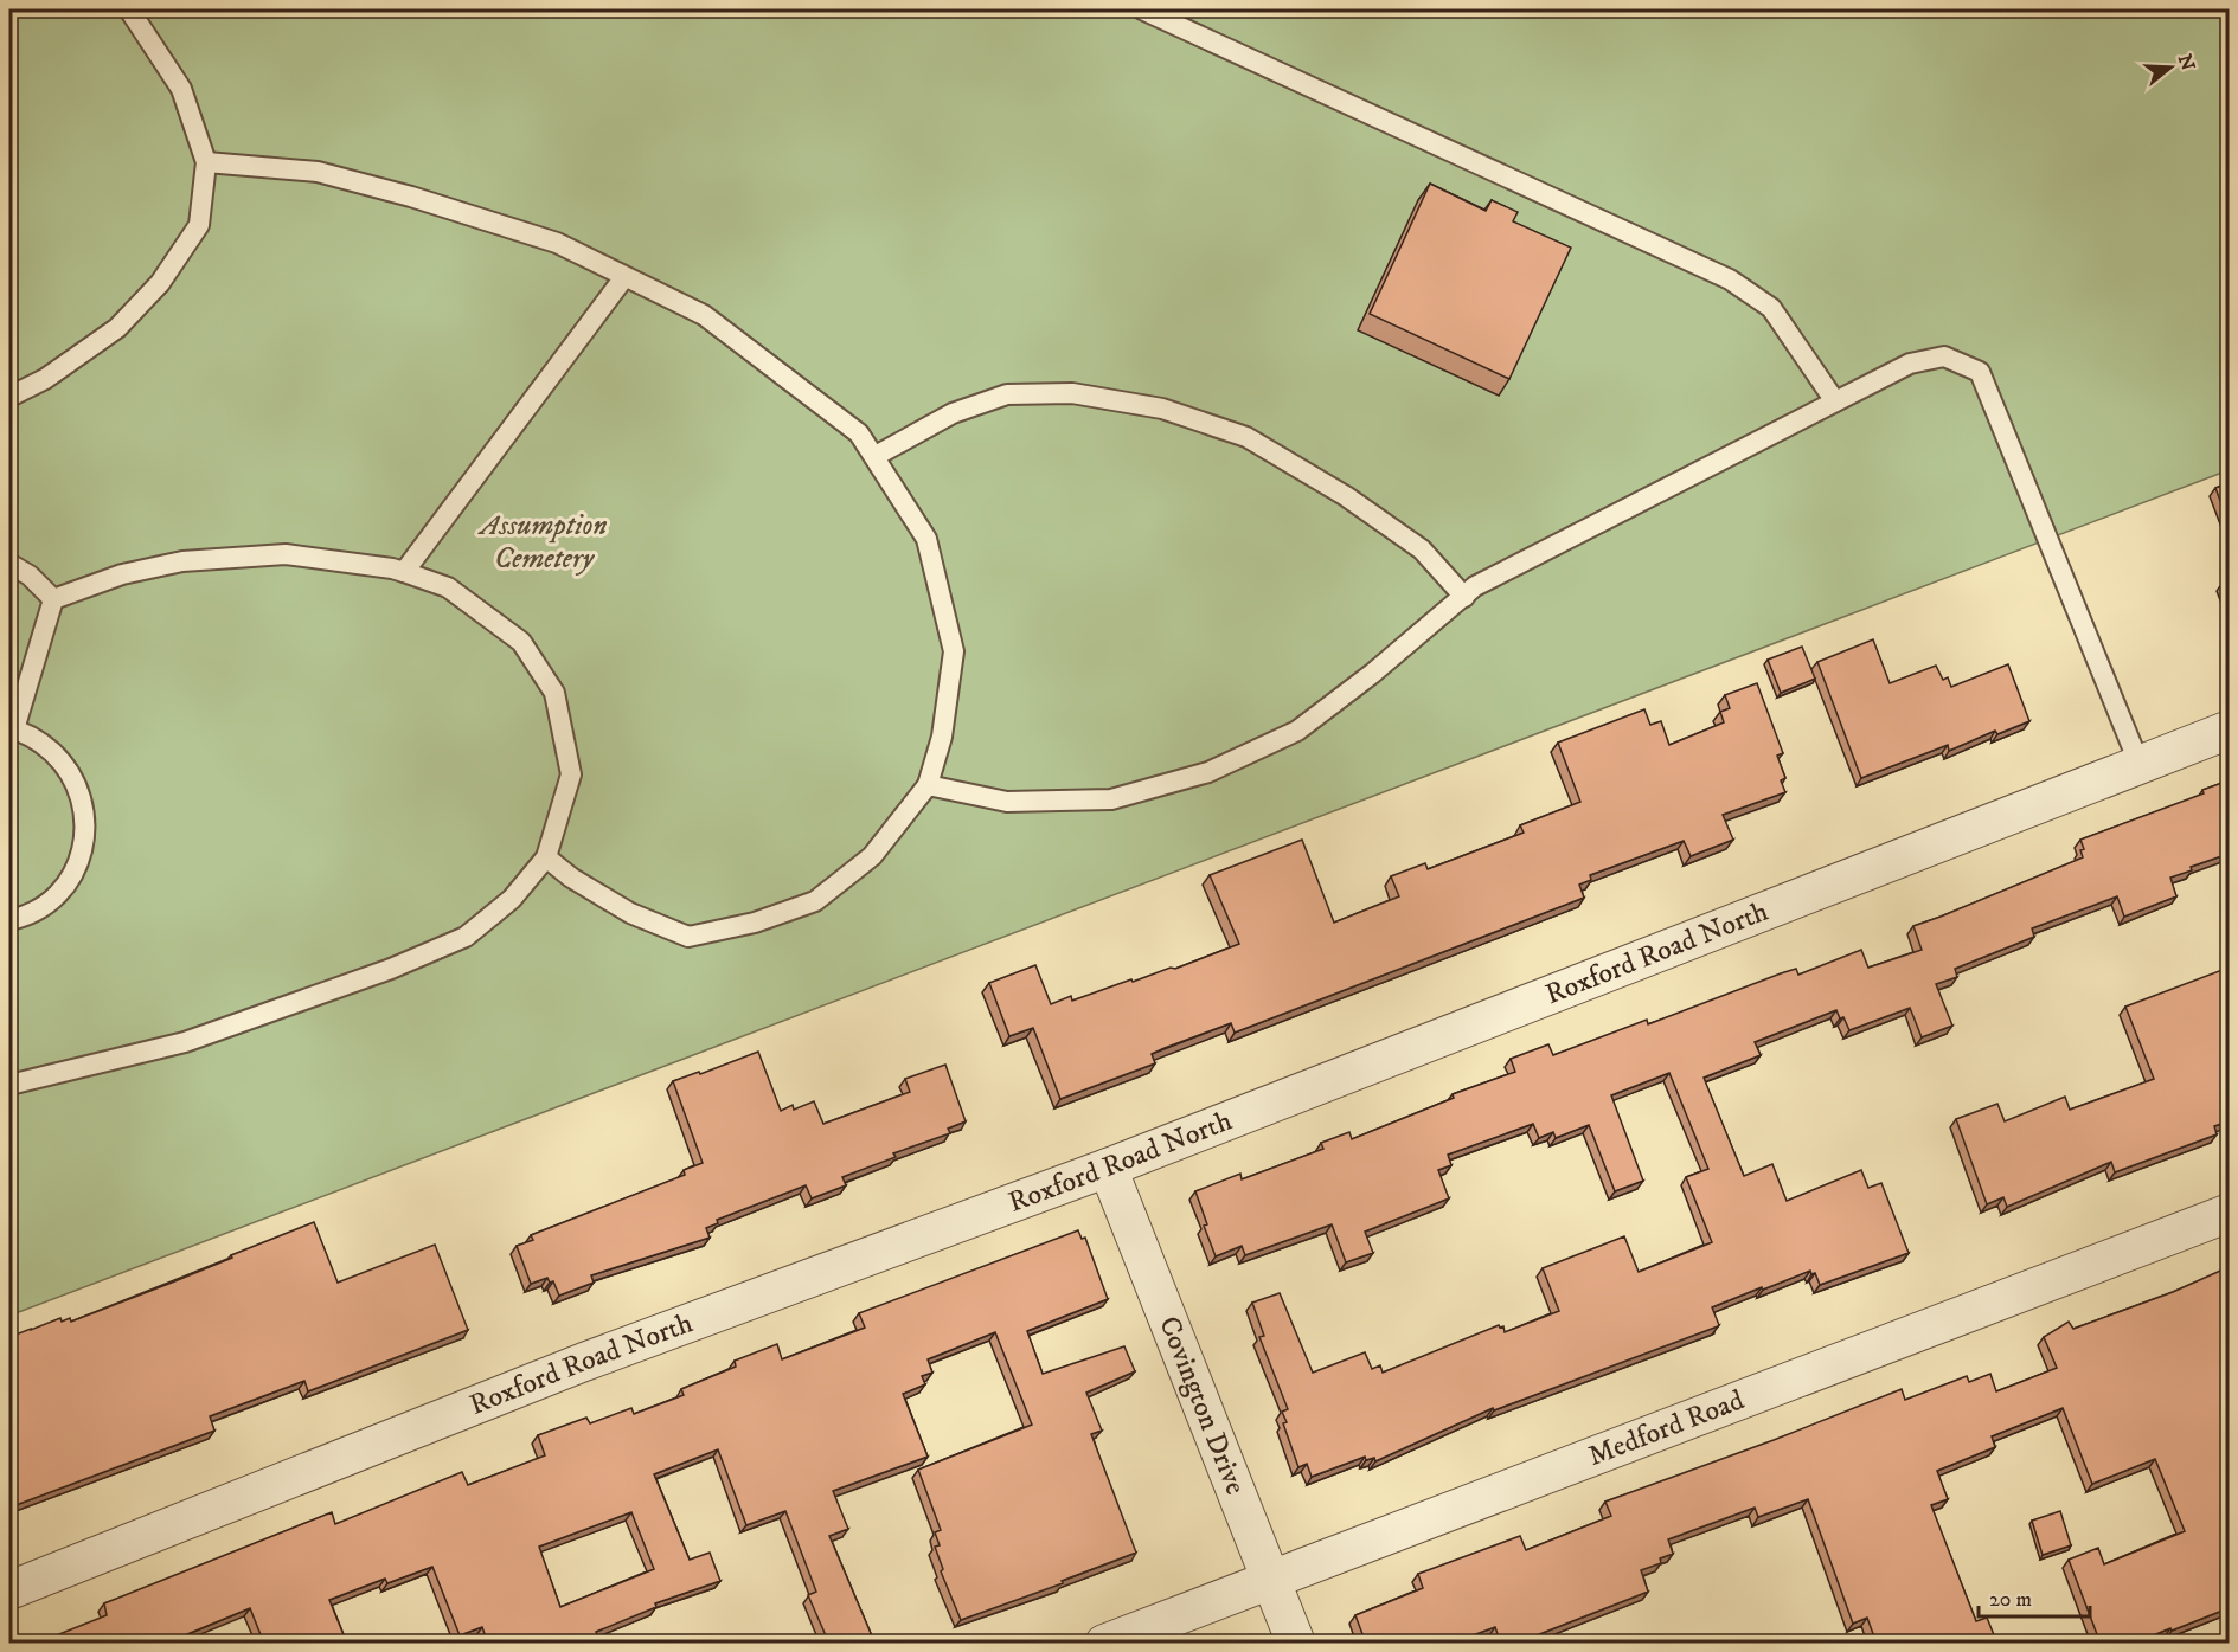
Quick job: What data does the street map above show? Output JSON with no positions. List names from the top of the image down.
{
  "streets": {
    "street": ["Roxford Road North", "Covington Drive", "Medford Road"]
  },
  "crossings": [
    ["Roxford Road North", "Covington Drive"],
    ["Covington Drive", "Medford Road"]
  ],
  "parks": ["Assumption Cemetery"],
  "scale_bar": "20 m",
  "north": "right"
}
